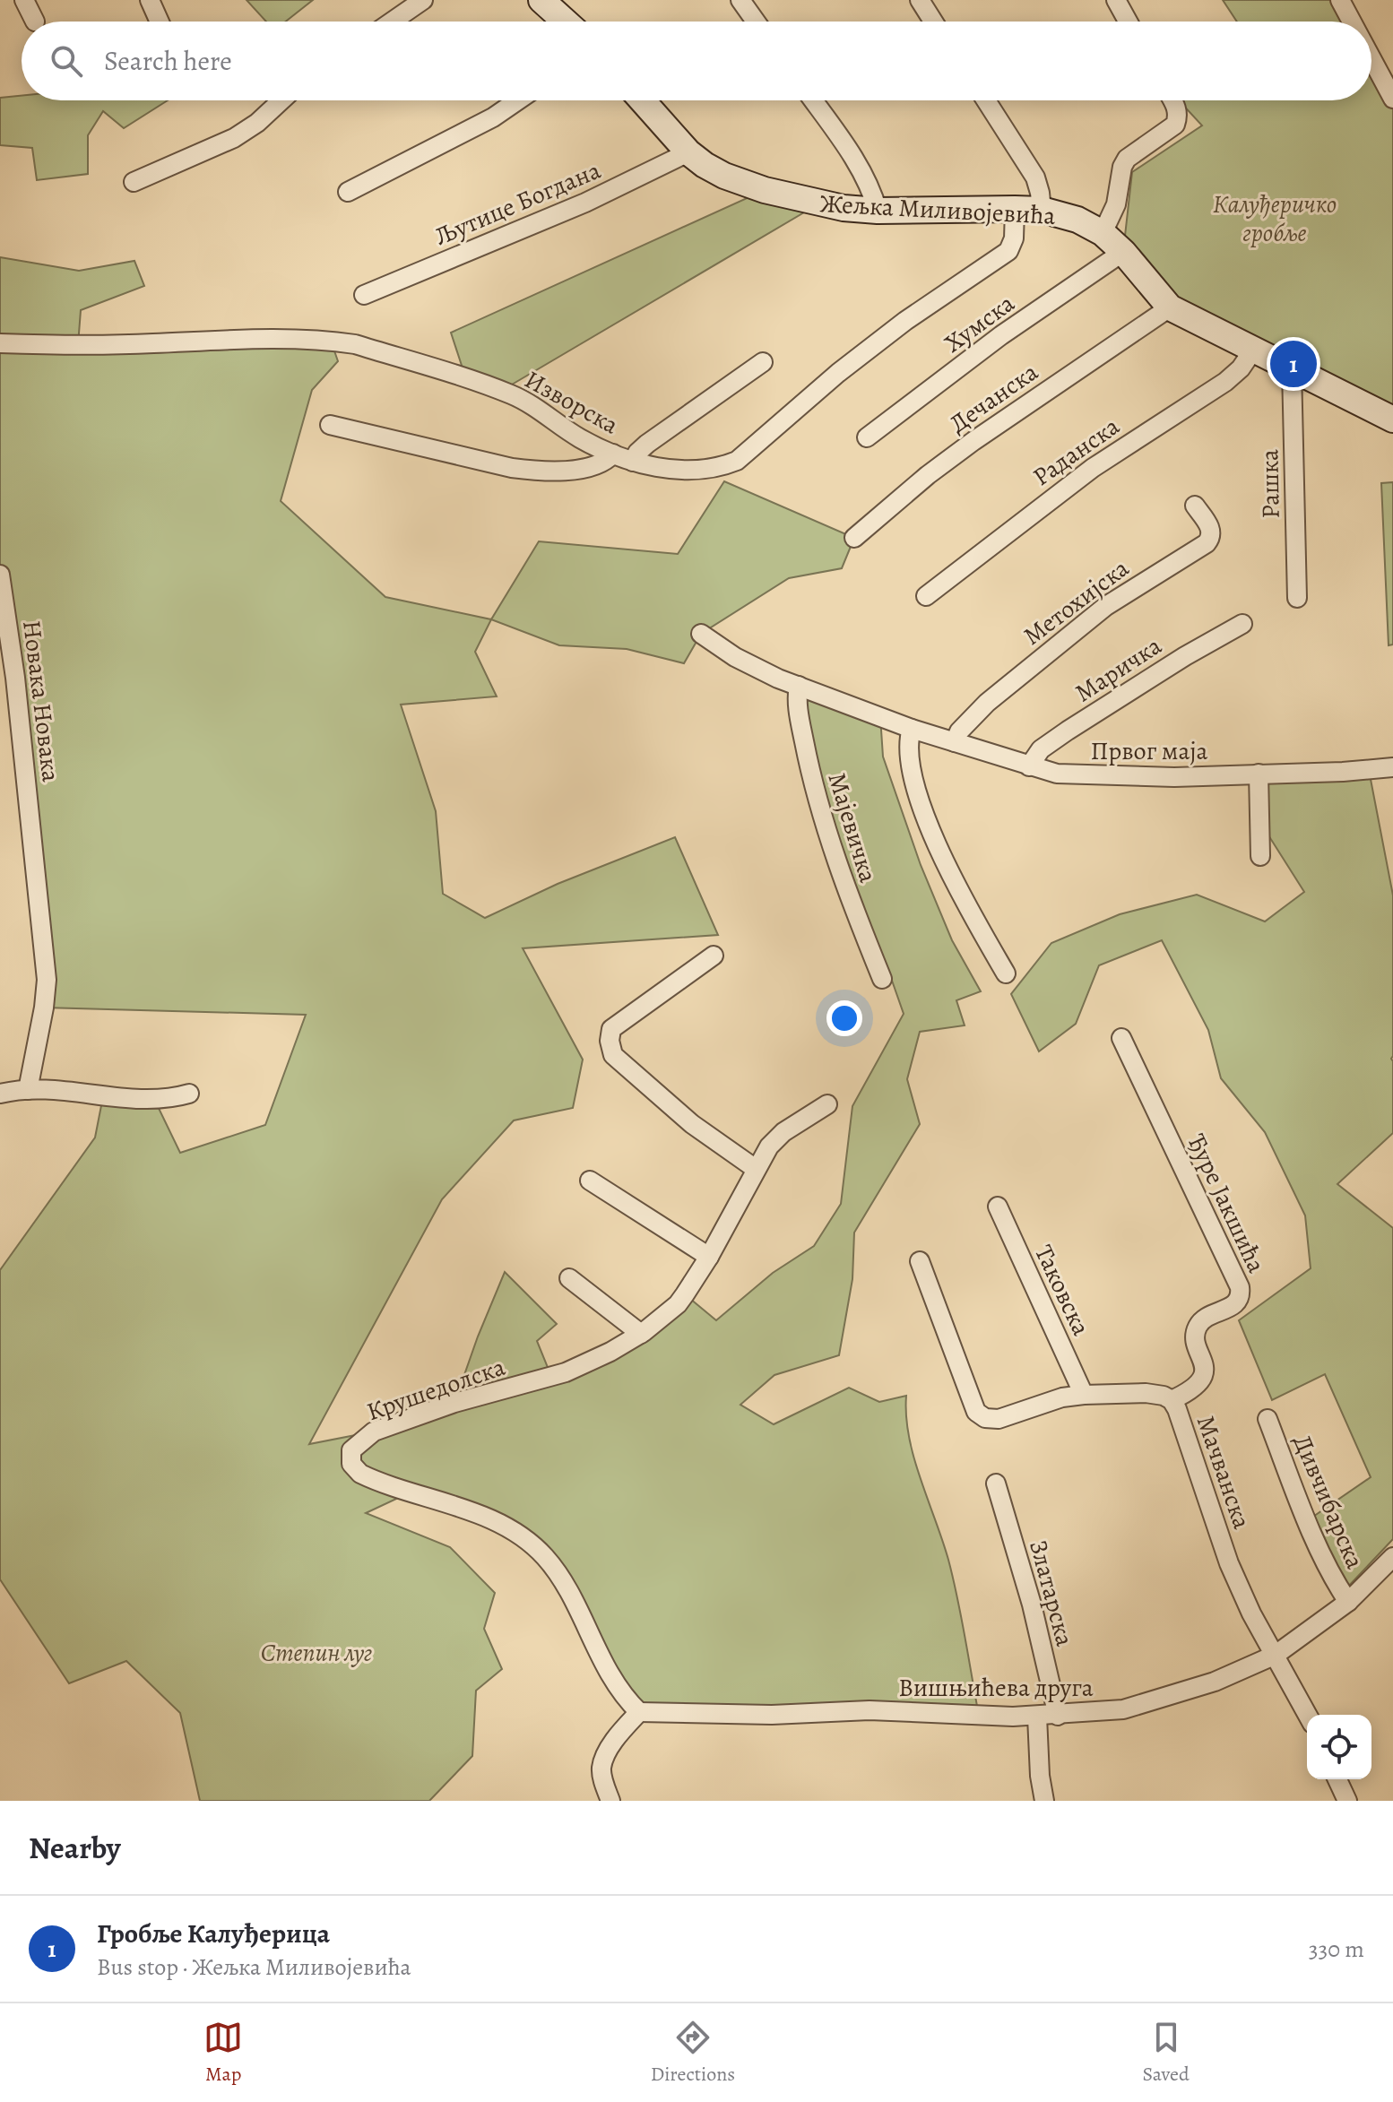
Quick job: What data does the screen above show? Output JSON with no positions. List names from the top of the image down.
{
  "streets": {
    "street": [
      "Љутице Богдана",
      "Жељка Миливојевића",
      "Хумска",
      "Дечанска",
      "Изворска",
      "Раданска",
      "Рашка",
      "Метохијска",
      "Маричка",
      "Новака Новака",
      "Првог маја",
      "Мајевичка",
      "Ђуре Јакшића",
      "Таковска",
      "Крушедолска",
      "Мачванска",
      "Дивчибарска",
      "Златарска",
      "Вишњићева друга"
    ]
  },
  "crossings": [
    ["Љутице Богдана", "Жељка Миливојевића"],
    ["Жељка Миливојевића", "Хумска"],
    ["Жељка Миливојевића", "Дечанска"],
    ["Жељка Миливојевића", "Изворска"],
    ["Жељка Миливојевића", "Раданска"],
    ["Жељка Миливојевића", "Рашка"],
    ["Метохијска", "Првог маја"],
    ["Маричка", "Првог маја"],
    ["Првог маја", "Мајевичка"],
    ["Ђуре Јакшића", "Мачванска"],
    ["Таковска", "Мачванска"],
    ["Крушедолска", "Вишњићева друга"],
    ["Мачванска", "Вишњићева друга"],
    ["Дивчибарска", "Вишњићева друга"],
    ["Златарска", "Вишњићева друга"]
  ],
  "parks": ["Калуђеричко гробље", "Степин луг"],
  "page": {
    "search": "Search here",
    "pins": "1",
    "heading": "Nearby",
    "list": [
      {
        "mark": "1",
        "name": "Гробље Калуђерица",
        "note": "Bus stop · Жељка Миливојевића",
        "value": "330 m"
      }
    ],
    "nav": ["Map", "Directions", "Saved"]
  }
}
